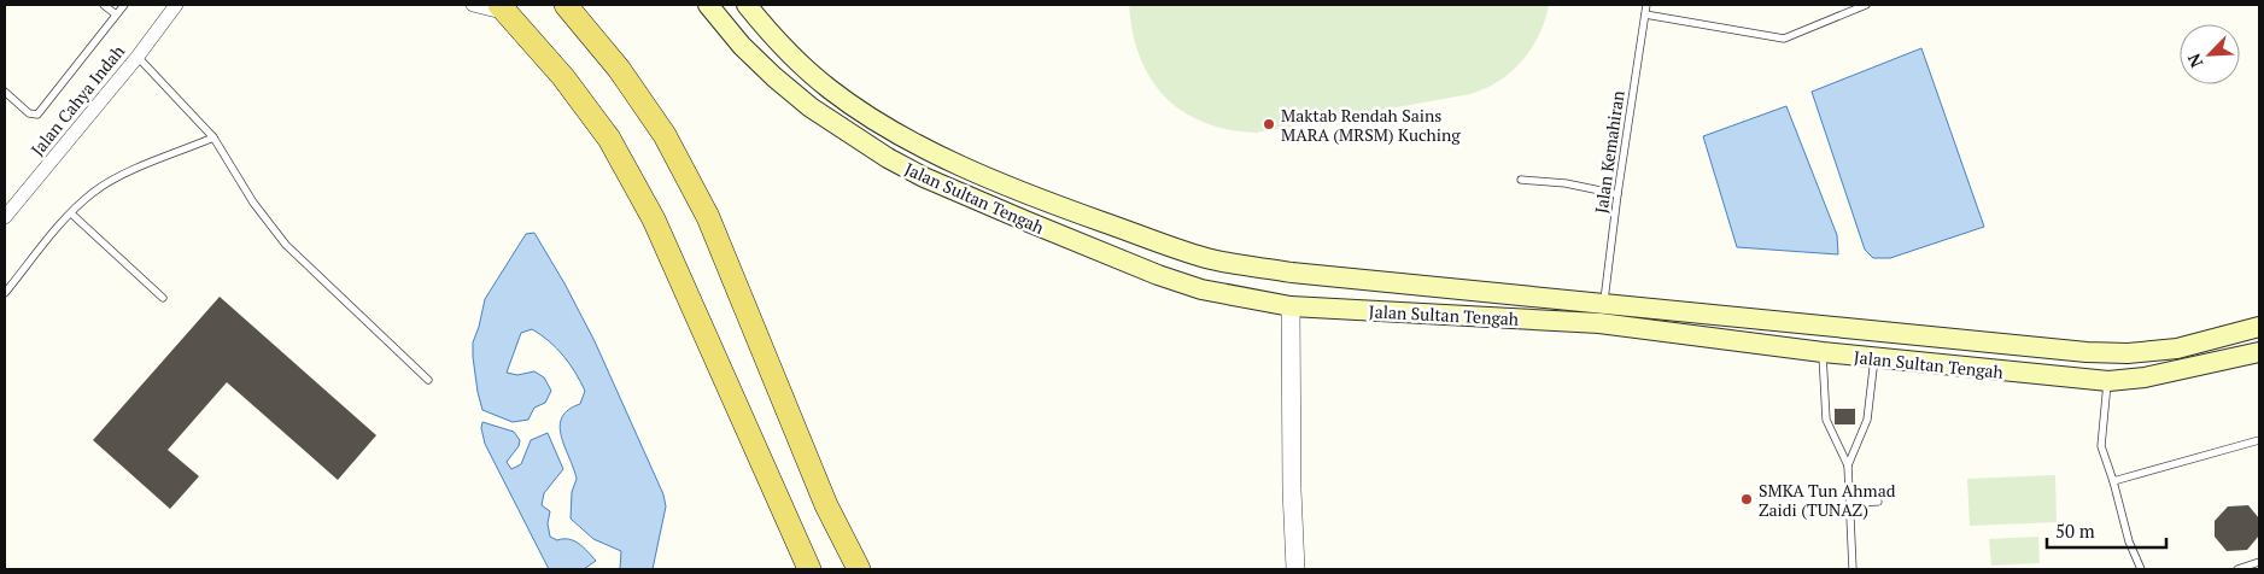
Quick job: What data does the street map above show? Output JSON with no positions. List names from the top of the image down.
{
  "streets": {
    "main road": ["Jalan Sultan Tengah"],
    "street": ["Jalan Cahya Indah"],
    "lane": ["Jalan Kemahiran"]
  },
  "crossings": [
    ["Jalan Kemahiran", "Jalan Sultan Tengah"]
  ],
  "places": ["Maktab Rendah Sains MARA (MRSM) Kuching", "SMKA Tun Ahmad Zaidi (TUNAZ)"],
  "scale_bar": "50 m",
  "north": "bottom left"
}
